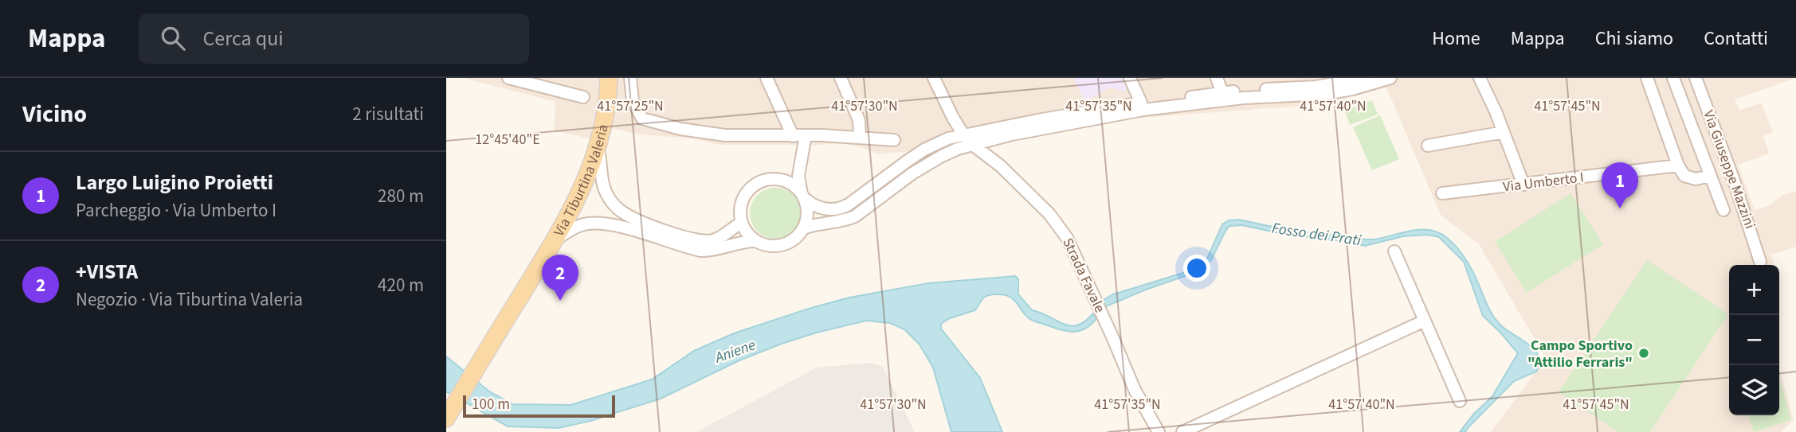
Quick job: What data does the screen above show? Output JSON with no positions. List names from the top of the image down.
{
  "streets": {
    "main road": ["Via Tiburtina Valeria"],
    "street": ["Via Giuseppe Mazzini", "Via Umberto I", "Strada Favale"]
  },
  "water": ["Fosso dei Prati", "Aniene"],
  "places": ["Campo Sportivo \"Attilio Ferraris\""],
  "scale_bar": "100 m",
  "page": {
    "header": "Mappa",
    "search": "Cerca qui",
    "nav": [
      "Home",
      "Mappa",
      "Chi siamo",
      "Contatti"
    ],
    "heading": ["Vicino", "2 risultati"],
    "list": [
      {
        "mark": "1",
        "name": "Largo Luigino Proietti",
        "note": "Parcheggio · Via Umberto I",
        "value": "280 m"
      },
      {
        "mark": "2",
        "name": "+VISTA",
        "note": "Negozio · Via Tiburtina Valeria",
        "value": "420 m"
      }
    ],
    "pins": ["1", "2"],
    "map_buttons": ["+", "−"],
    "scale": "100 m"
  },
  "coordinates": [
    "41°57'25\"N",
    "41°57'30\"N",
    "41°57'35\"N",
    "41°57'40\"N",
    "41°57'45\"N",
    "12°45'40\"E"
  ]
}
